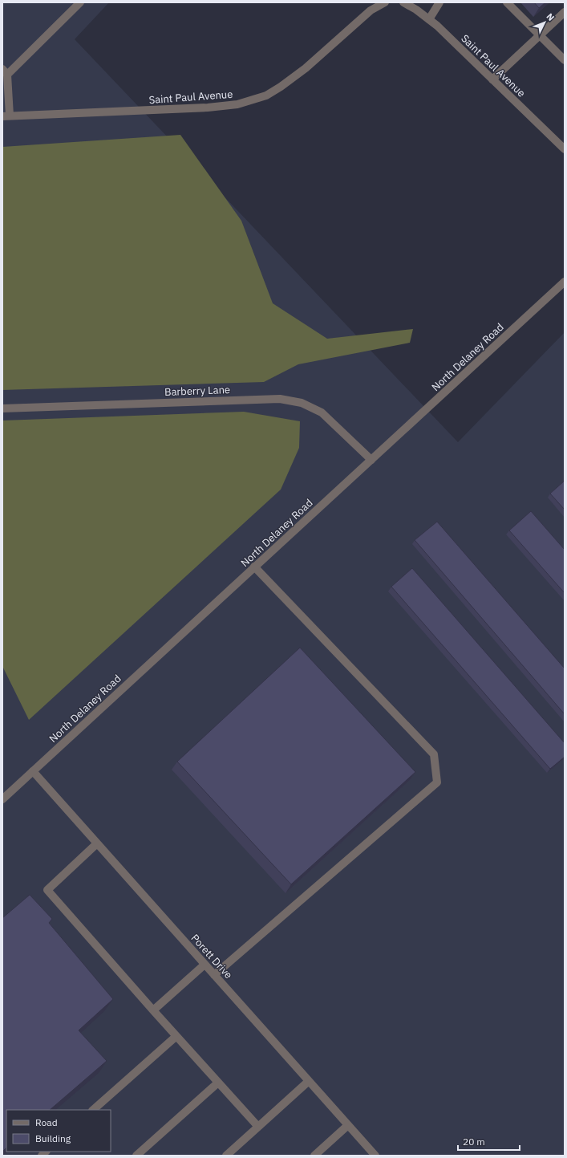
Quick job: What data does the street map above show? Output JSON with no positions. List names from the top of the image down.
{
  "streets": {
    "street": [
      "Saint Paul Avenue",
      "North Delaney Road",
      "Barberry Lane",
      "Porett Drive"
    ]
  },
  "crossings": [
    ["North Delaney Road", "Barberry Lane"],
    ["North Delaney Road", "Porett Drive"]
  ],
  "legend": ["Road", "Building"],
  "scale_bar": "20 m",
  "north": "top right"
}
